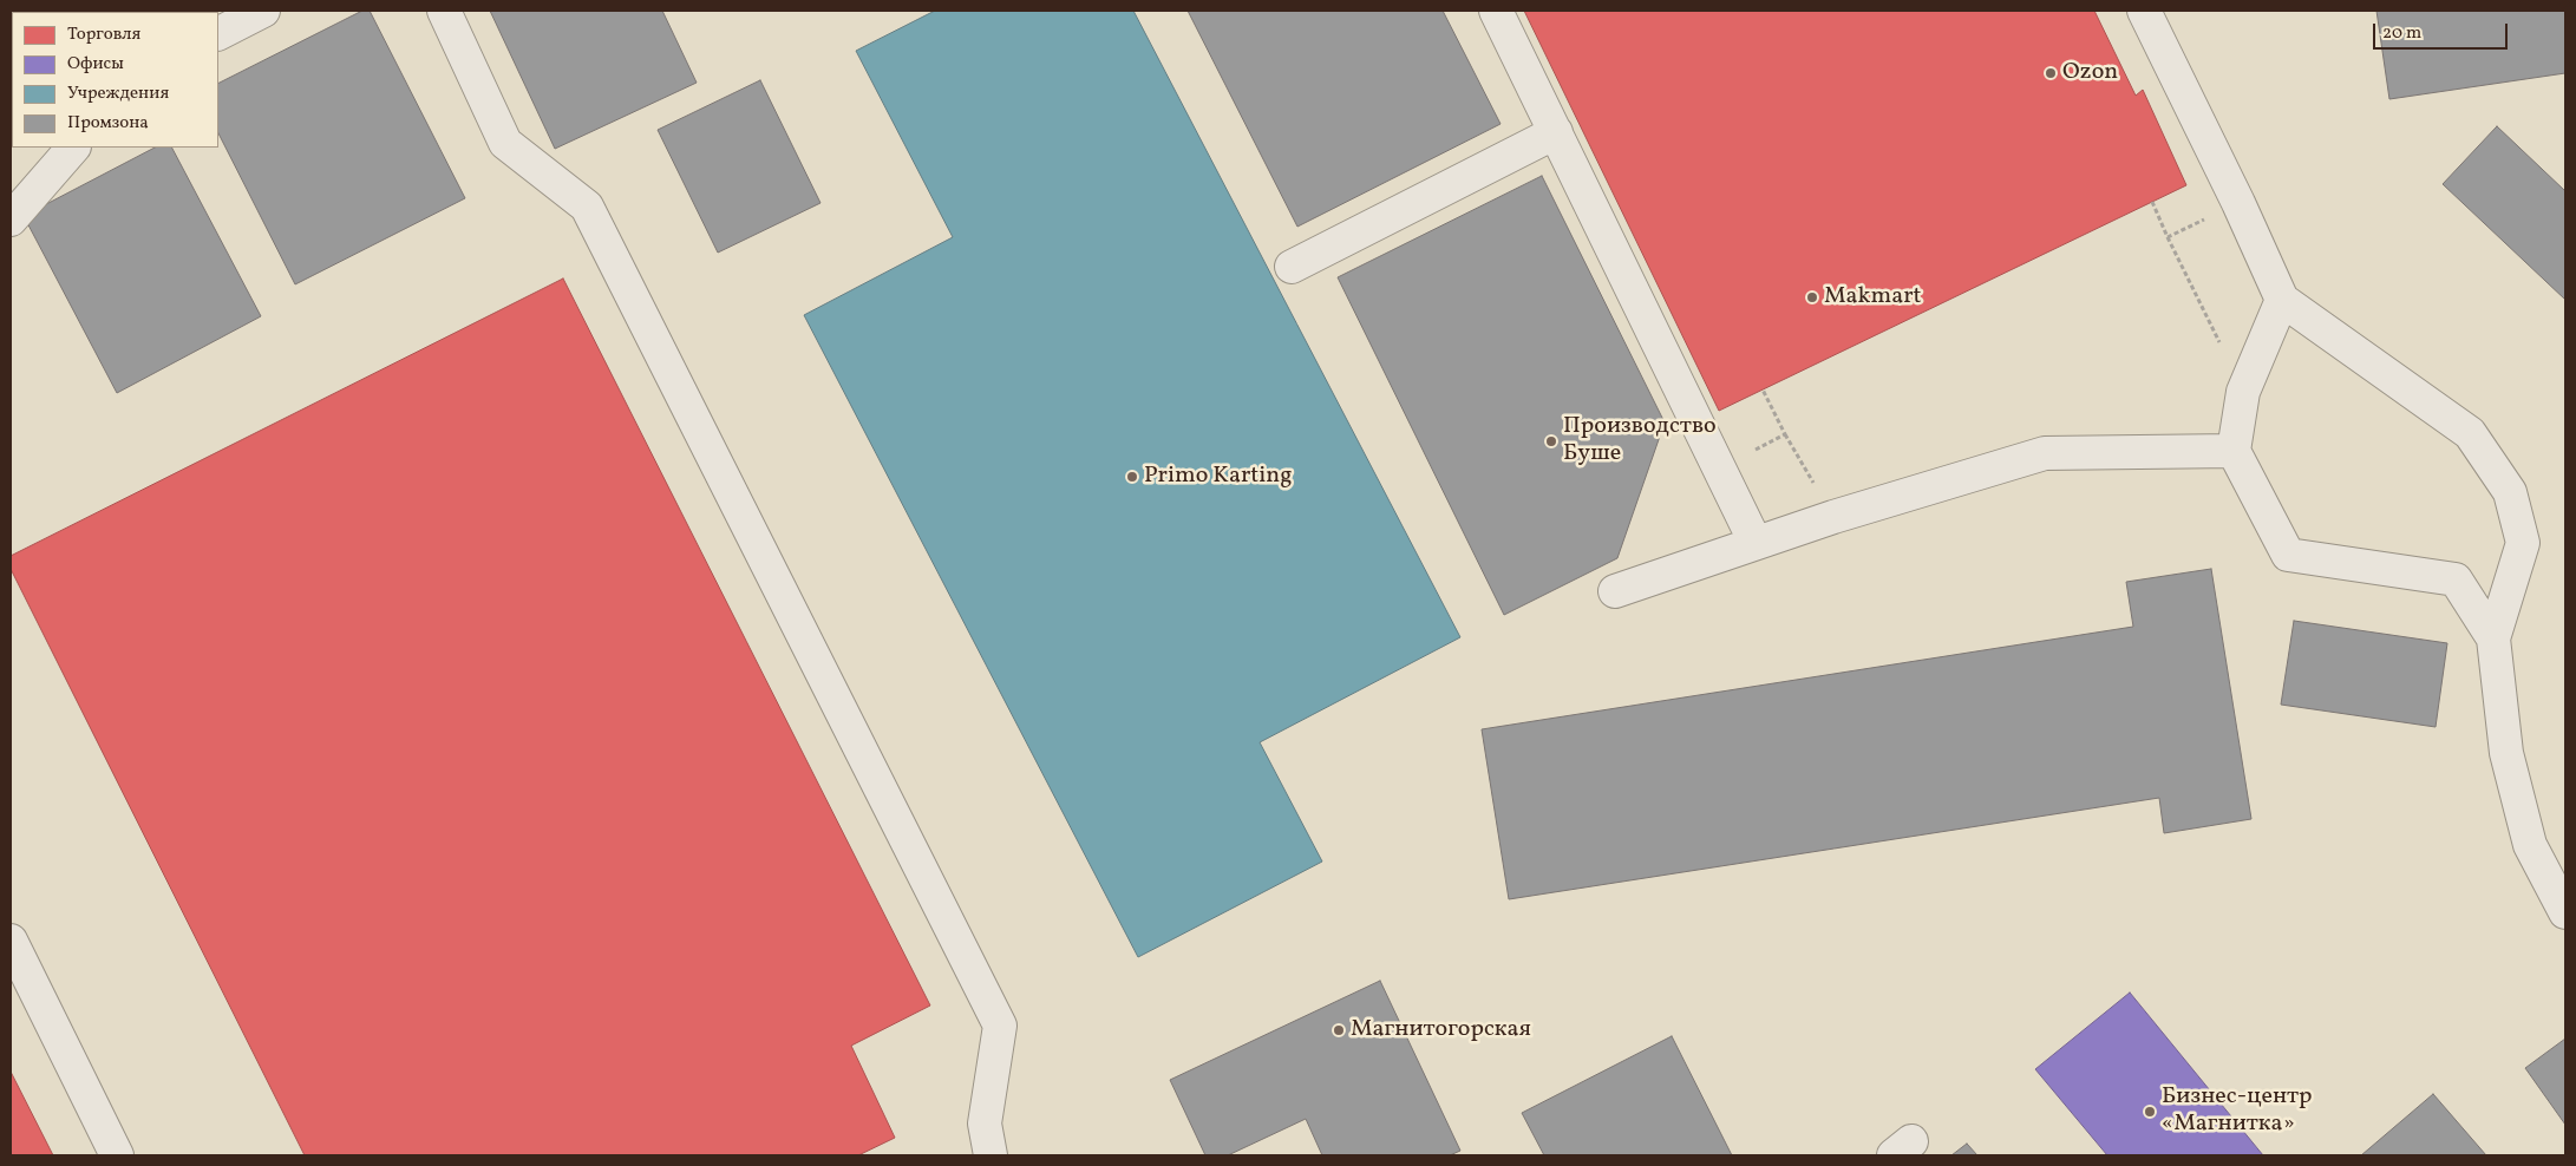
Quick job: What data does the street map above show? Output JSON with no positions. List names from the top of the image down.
{
  "places": [
    "Ozon",
    "Makmart",
    "Производство Буше",
    "Primo Karting",
    "Магнитогорская",
    "Бизнес-центр «Магнитка»"
  ],
  "legend": [
    "Торговля",
    "Офисы",
    "Учреждения",
    "Промзона"
  ],
  "scale_bar": "20 m"
}
